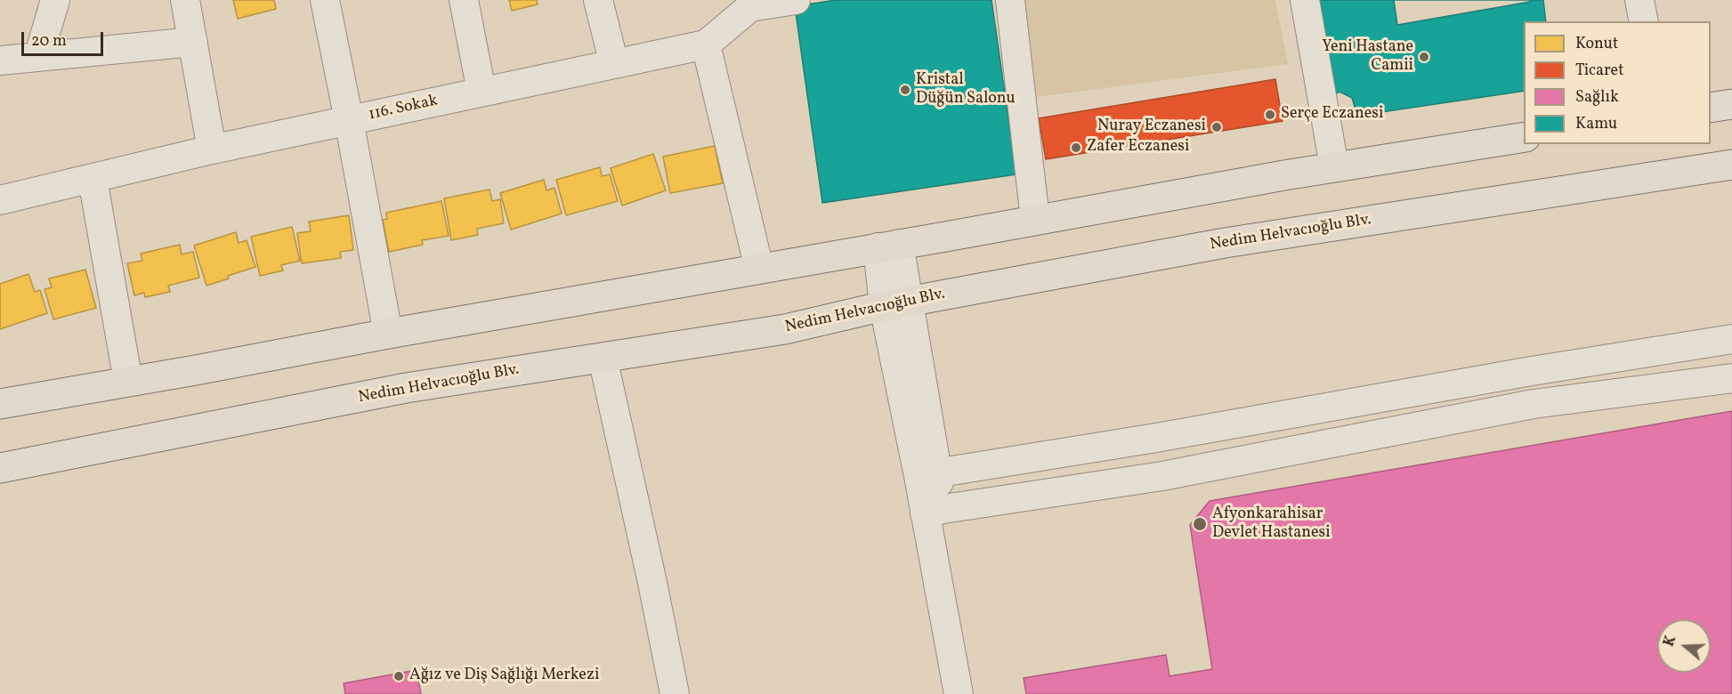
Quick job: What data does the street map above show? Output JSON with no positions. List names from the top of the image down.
{
  "streets": {
    "main road": ["Nedim Helvacıoğlu Blv."],
    "street": ["116. Sokak"]
  },
  "places": [
    "Yeni Hastane Camii",
    "Kristal Düğün Salonu",
    "Serçe Eczanesi",
    "Nuray Eczanesi",
    "Zafer Eczanesi",
    "Afyonkarahisar Devlet Hastanesi",
    "Ağız ve Diş Sağlığı Merkezi"
  ],
  "legend": [
    "Konut",
    "Ticaret",
    "Sağlık",
    "Kamu"
  ],
  "scale_bar": "20 m",
  "north": "left"
}
